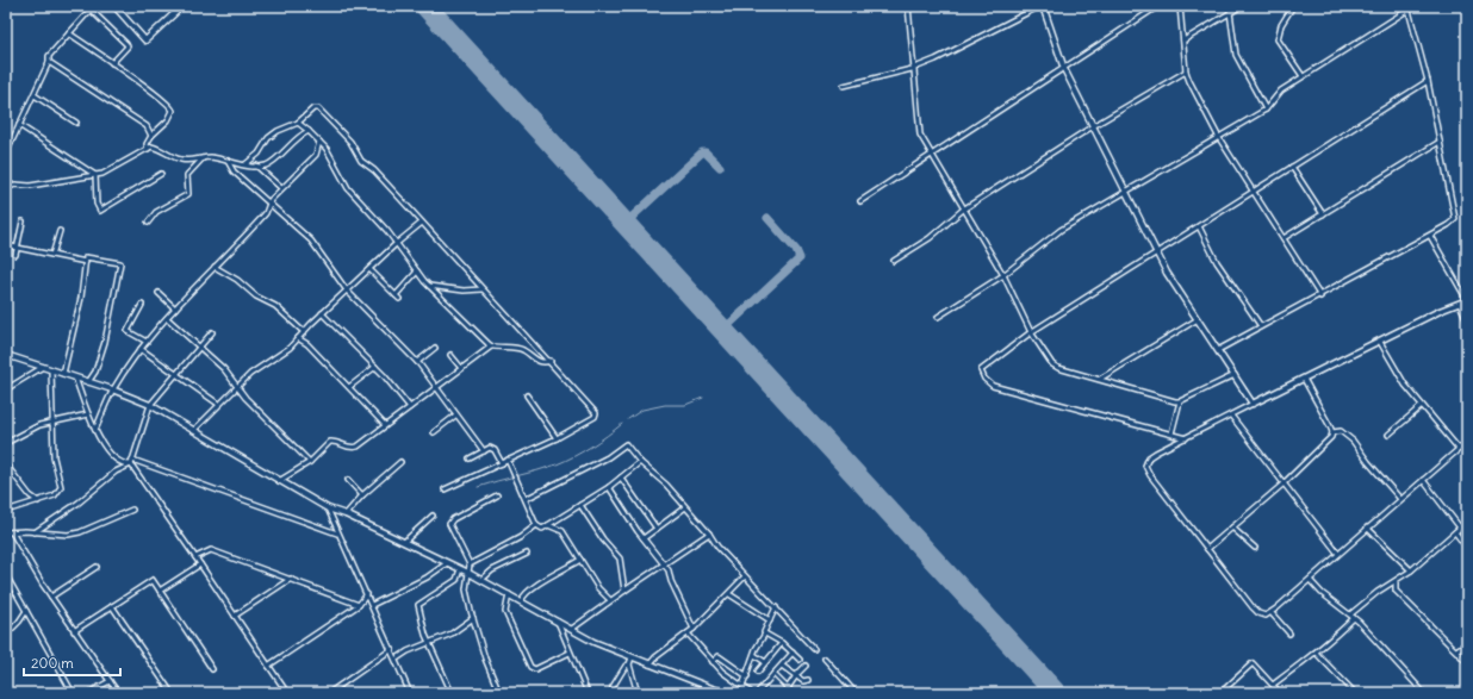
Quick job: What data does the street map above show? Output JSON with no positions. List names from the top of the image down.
{
  "scale_bar": "200 m"
}
